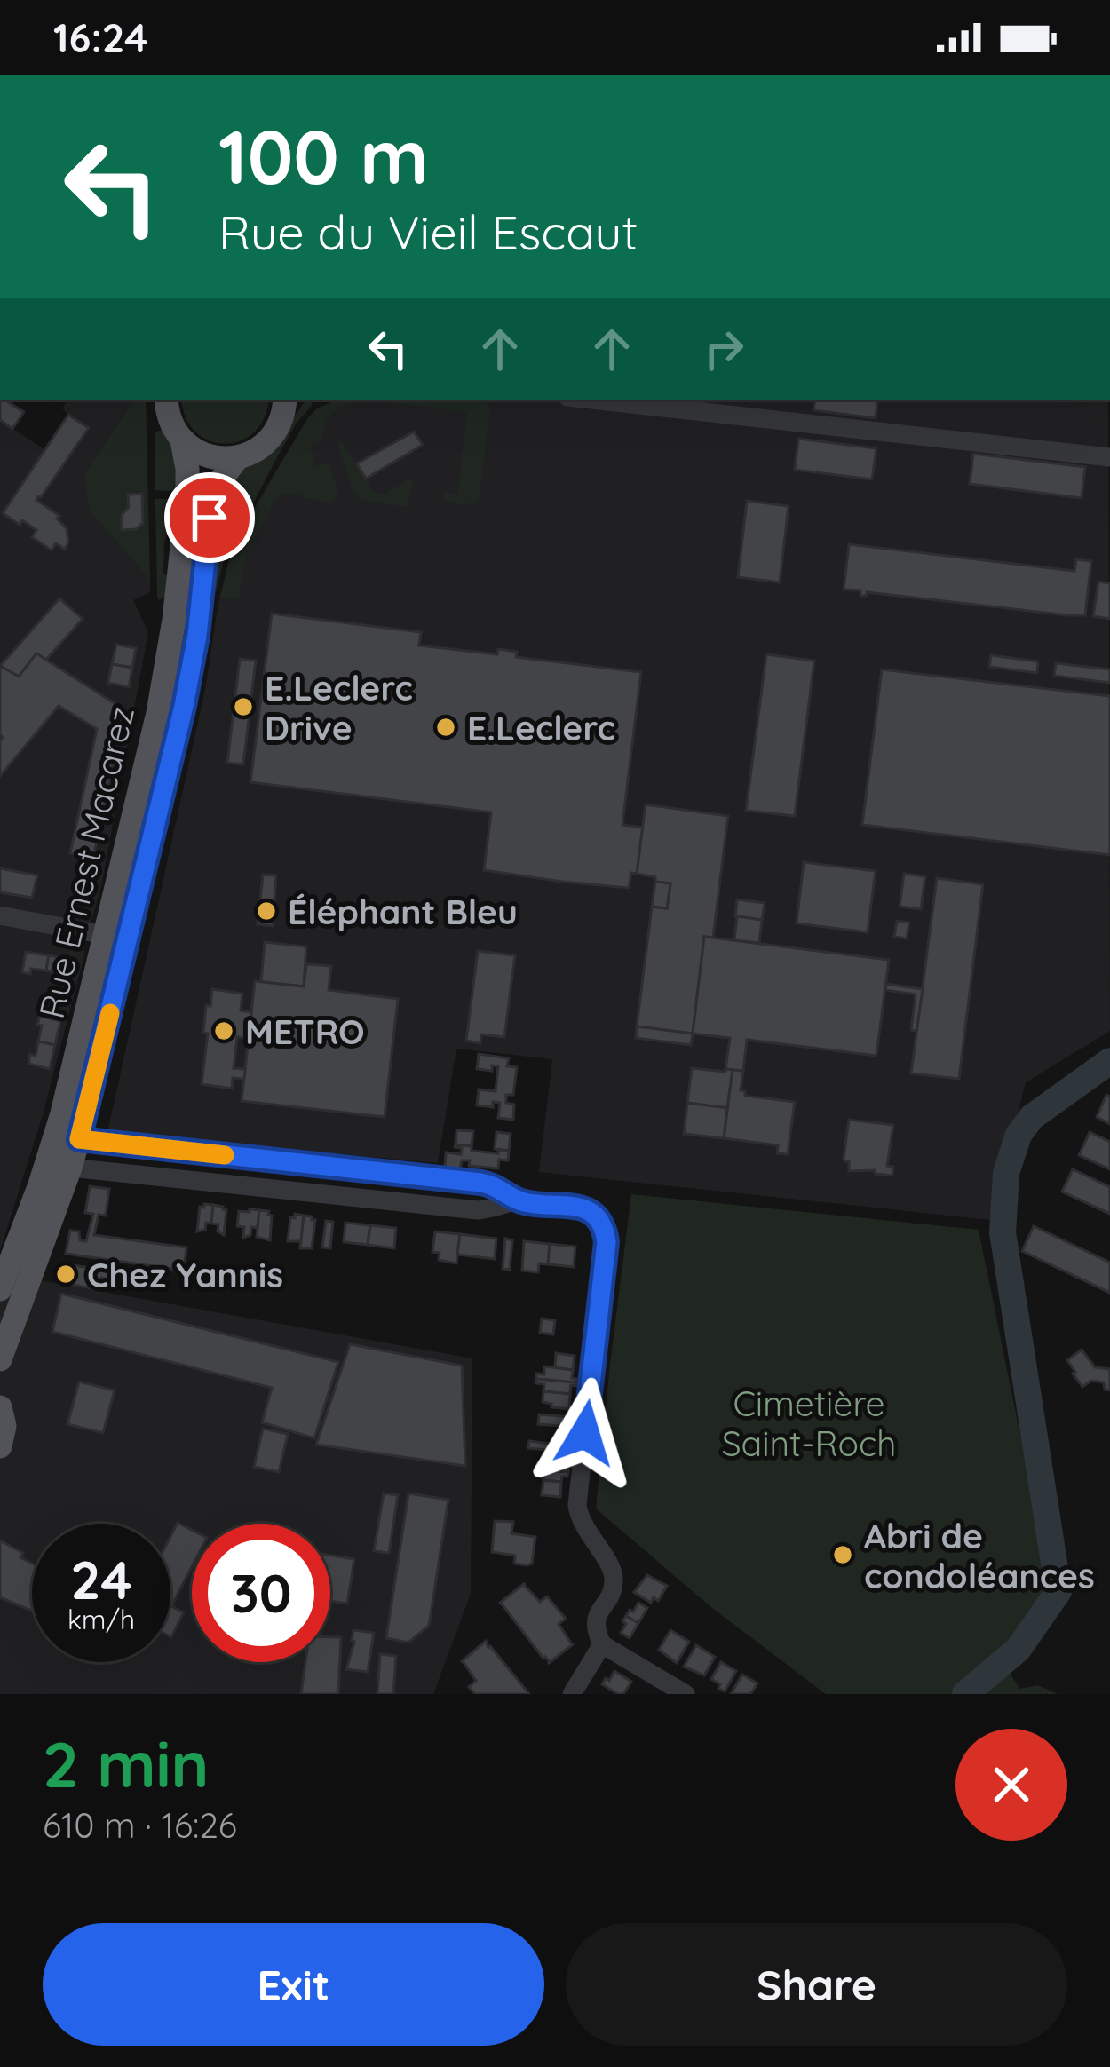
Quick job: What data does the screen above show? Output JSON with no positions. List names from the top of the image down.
{
  "streets": {
    "main road": ["Rue Ernest Macarez"]
  },
  "parks": ["Cimetière Saint-Roch"],
  "places": [
    "E.Leclerc Drive",
    "E.Leclerc",
    "Éléphant Bleu",
    "METRO",
    "Chez Yannis",
    "Abri de condoléances"
  ],
  "page": {
    "status": "16:24",
    "turn": ["100 m", "Rue du Vieil Escaut"],
    "speed": "24 km/h",
    "limit": "30",
    "heading": ["2 min", "610 m · 16:26"],
    "buttons": ["Exit", "Share"]
  }
}
